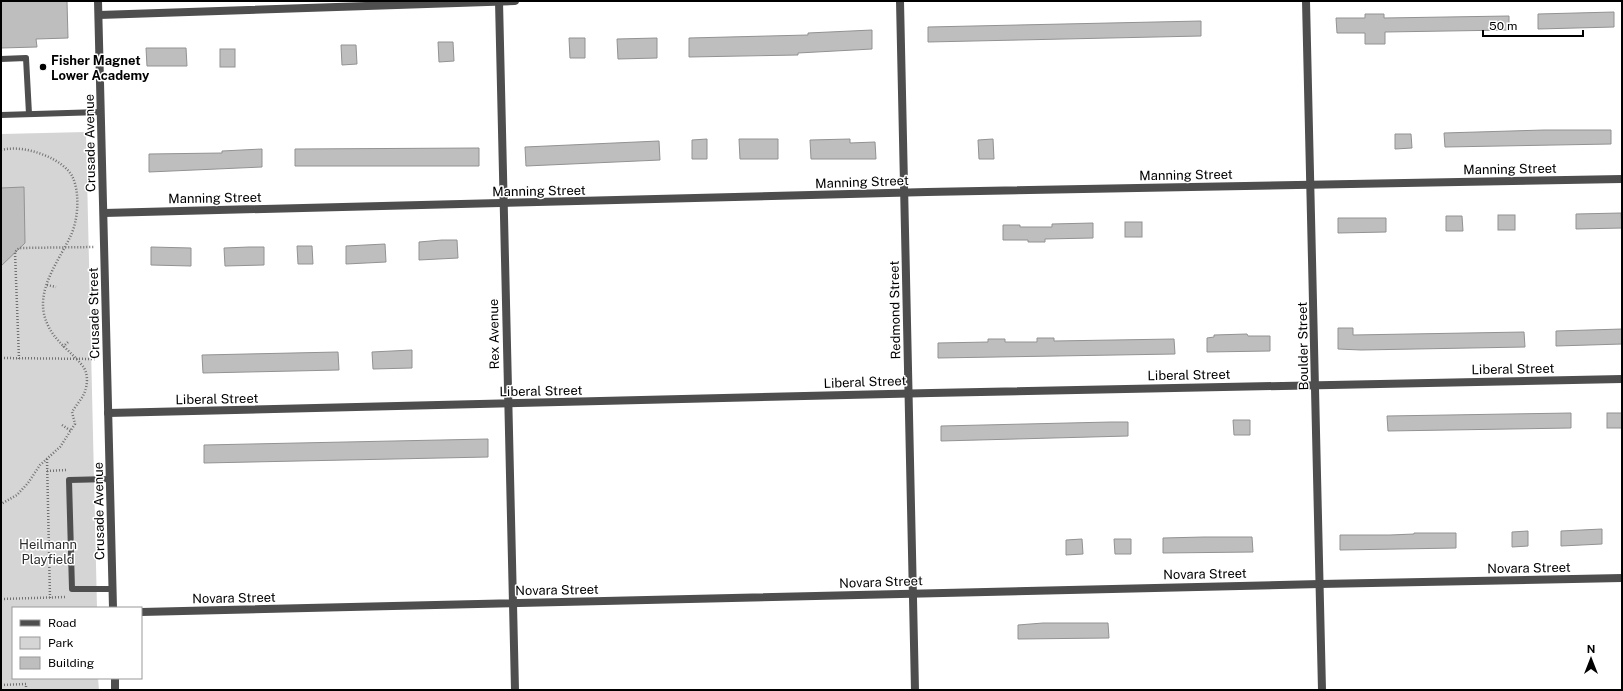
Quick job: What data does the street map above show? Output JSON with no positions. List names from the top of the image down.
{
  "streets": {
    "street": [
      "Crusade Avenue",
      "Manning Street",
      "Redmond Street",
      "Crusade Street",
      "Rex Avenue",
      "Boulder Street",
      "Liberal Street",
      "Novara Street"
    ]
  },
  "crossings": [
    ["Crusade Avenue", "Manning Street"],
    ["Crusade Avenue", "Crusade Street"],
    ["Crusade Avenue", "Liberal Street"],
    ["Manning Street", "Redmond Street"],
    ["Manning Street", "Crusade Street"],
    ["Manning Street", "Rex Avenue"],
    ["Manning Street", "Boulder Street"],
    ["Redmond Street", "Liberal Street"],
    ["Redmond Street", "Novara Street"],
    ["Crusade Street", "Liberal Street"],
    ["Rex Avenue", "Liberal Street"],
    ["Rex Avenue", "Novara Street"],
    ["Boulder Street", "Liberal Street"],
    ["Boulder Street", "Novara Street"]
  ],
  "parks": ["Heilmann Playfield"],
  "places": ["Fisher Magnet Lower Academy"],
  "legend": ["Road", "Park", "Building"],
  "scale_bar": "50 m",
  "north": "top"
}
